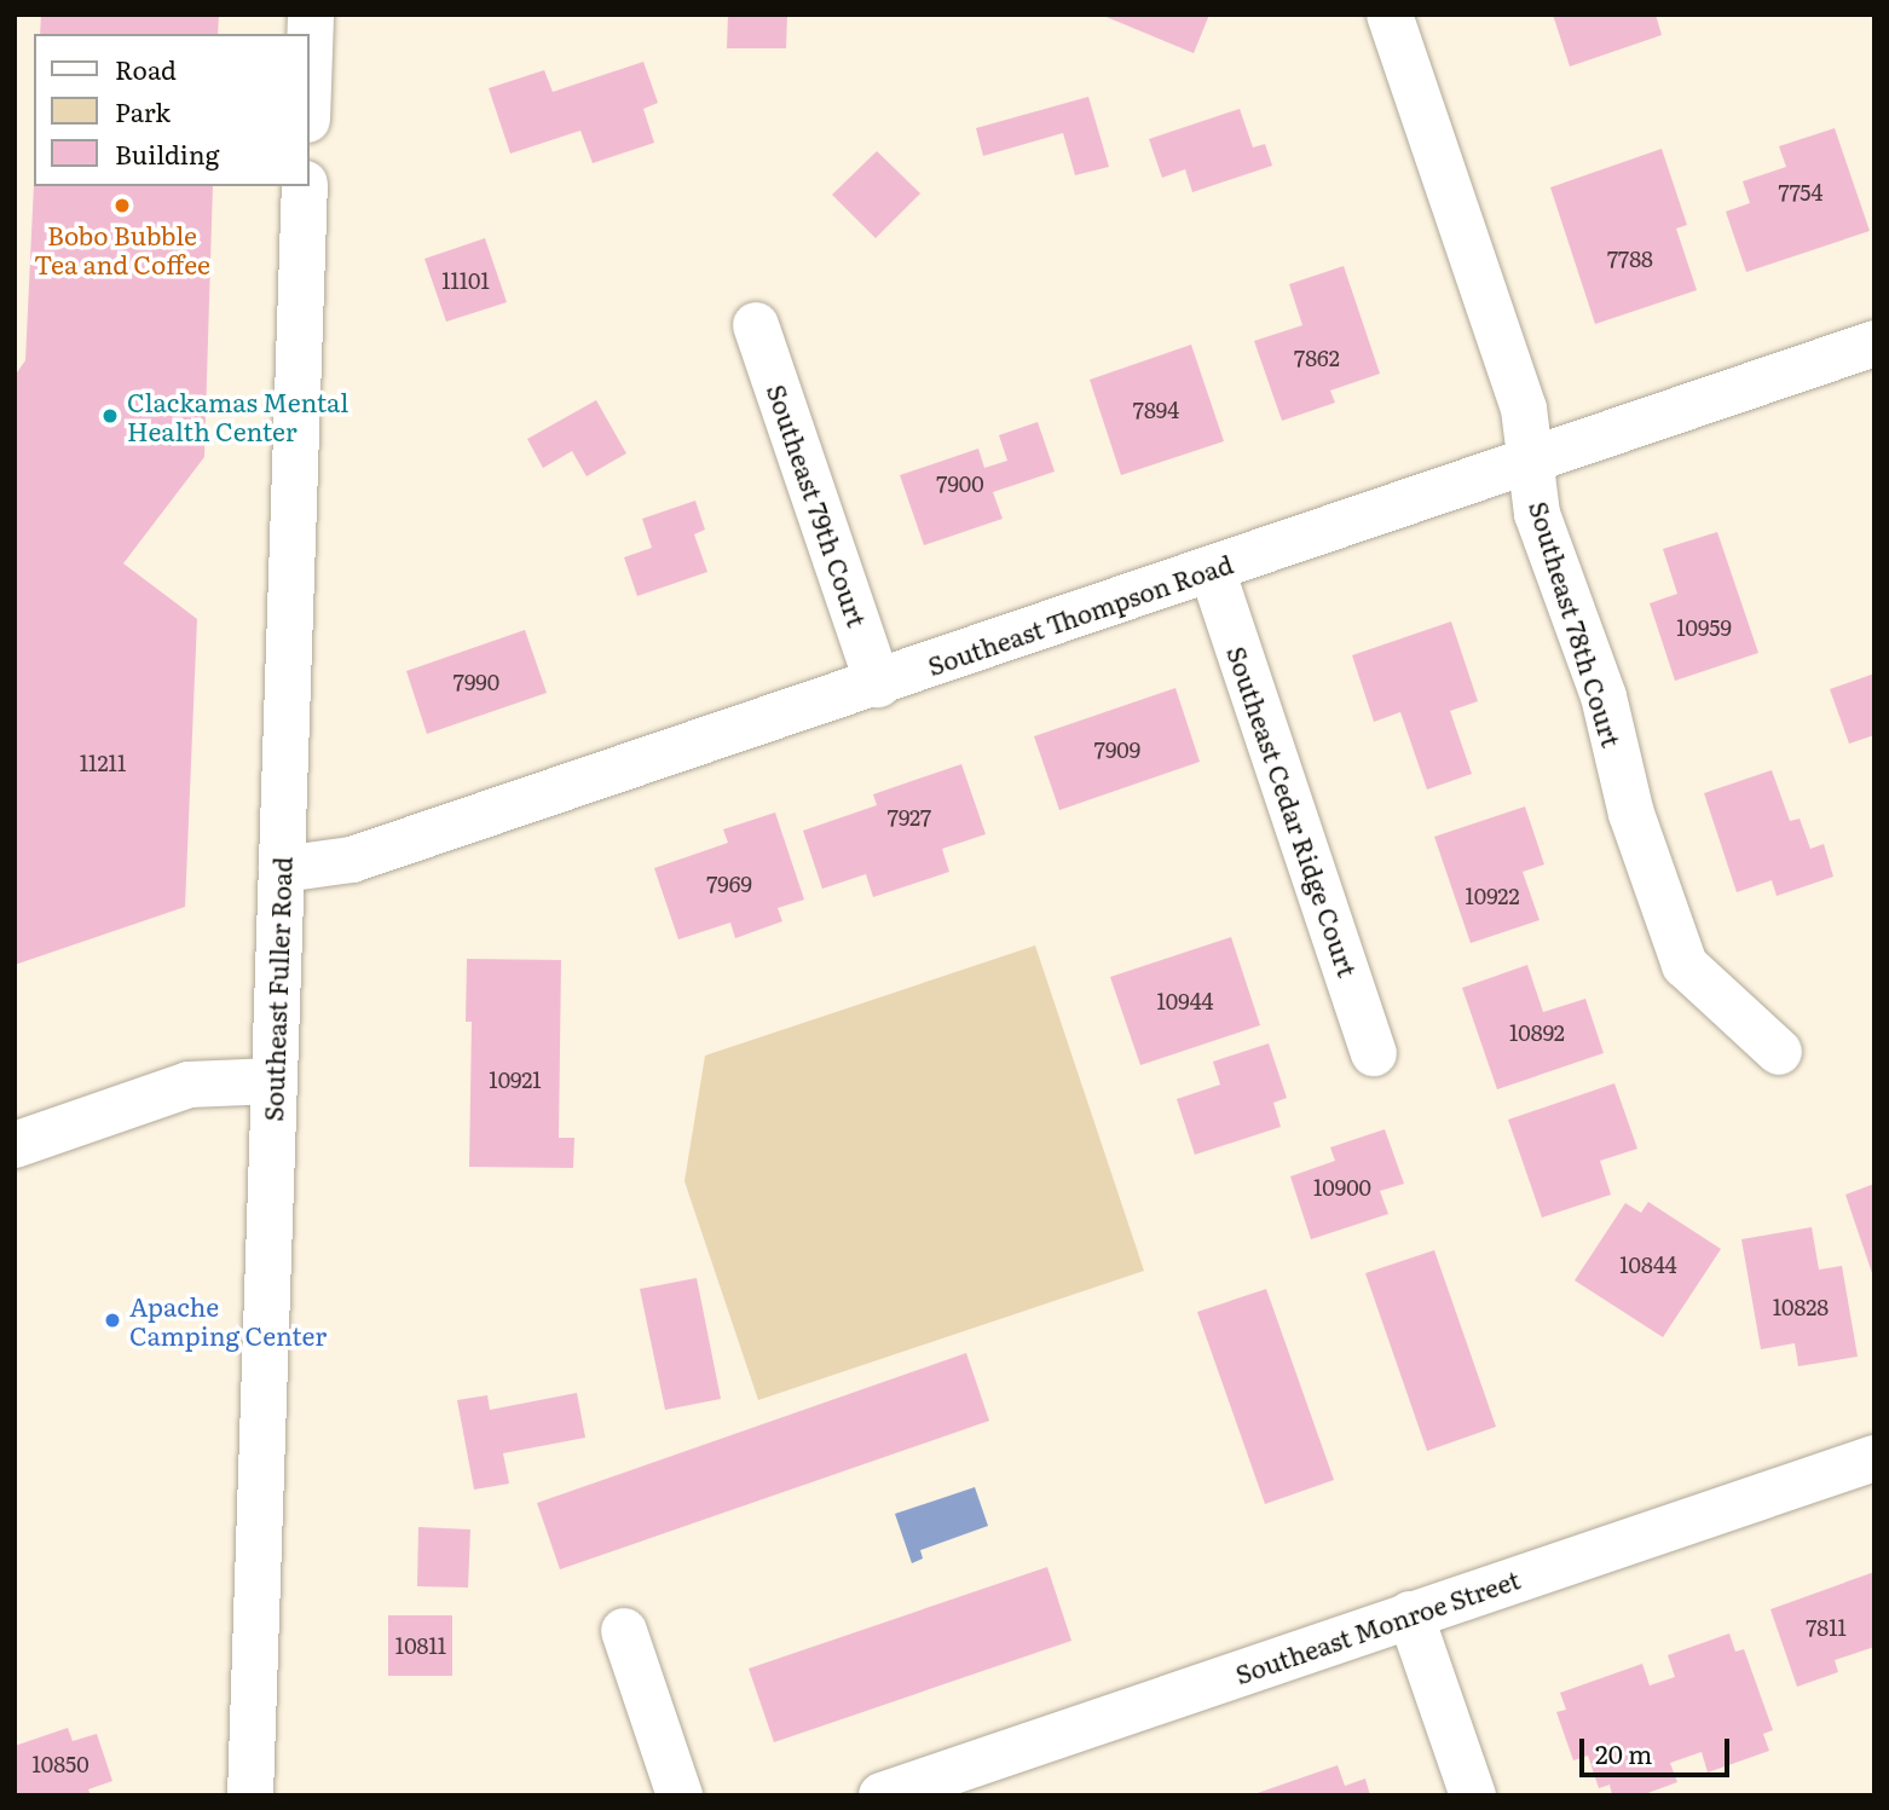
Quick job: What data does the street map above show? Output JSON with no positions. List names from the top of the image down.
{
  "streets": {
    "street": [
      "Southeast 79th Court",
      "Southeast Thompson Road",
      "Southeast 78th Court",
      "Southeast Cedar Ridge Court",
      "Southeast Fuller Road",
      "Southeast Monroe Street"
    ]
  },
  "crossings": [
    ["Southeast 79th Court", "Southeast Thompson Road"],
    ["Southeast Thompson Road", "Southeast 78th Court"],
    ["Southeast Thompson Road", "Southeast Cedar Ridge Court"],
    ["Southeast Thompson Road", "Southeast Fuller Road"]
  ],
  "places": ["Bobo Bubble Tea and Coffee", "Clackamas Mental Health Center", "Apache Camping Center"],
  "house_numbers": [
    "7754",
    "7788",
    "11101",
    "7862",
    "7894",
    "7900",
    "10959",
    "7990",
    "7909",
    "11211",
    "7927",
    "7969",
    "10922",
    "10944",
    "10892",
    "10921",
    "10900",
    "10844",
    "10828",
    "7811",
    "10811",
    "10850"
  ],
  "legend": ["Road", "Park", "Building"],
  "scale_bar": "20 m"
}
